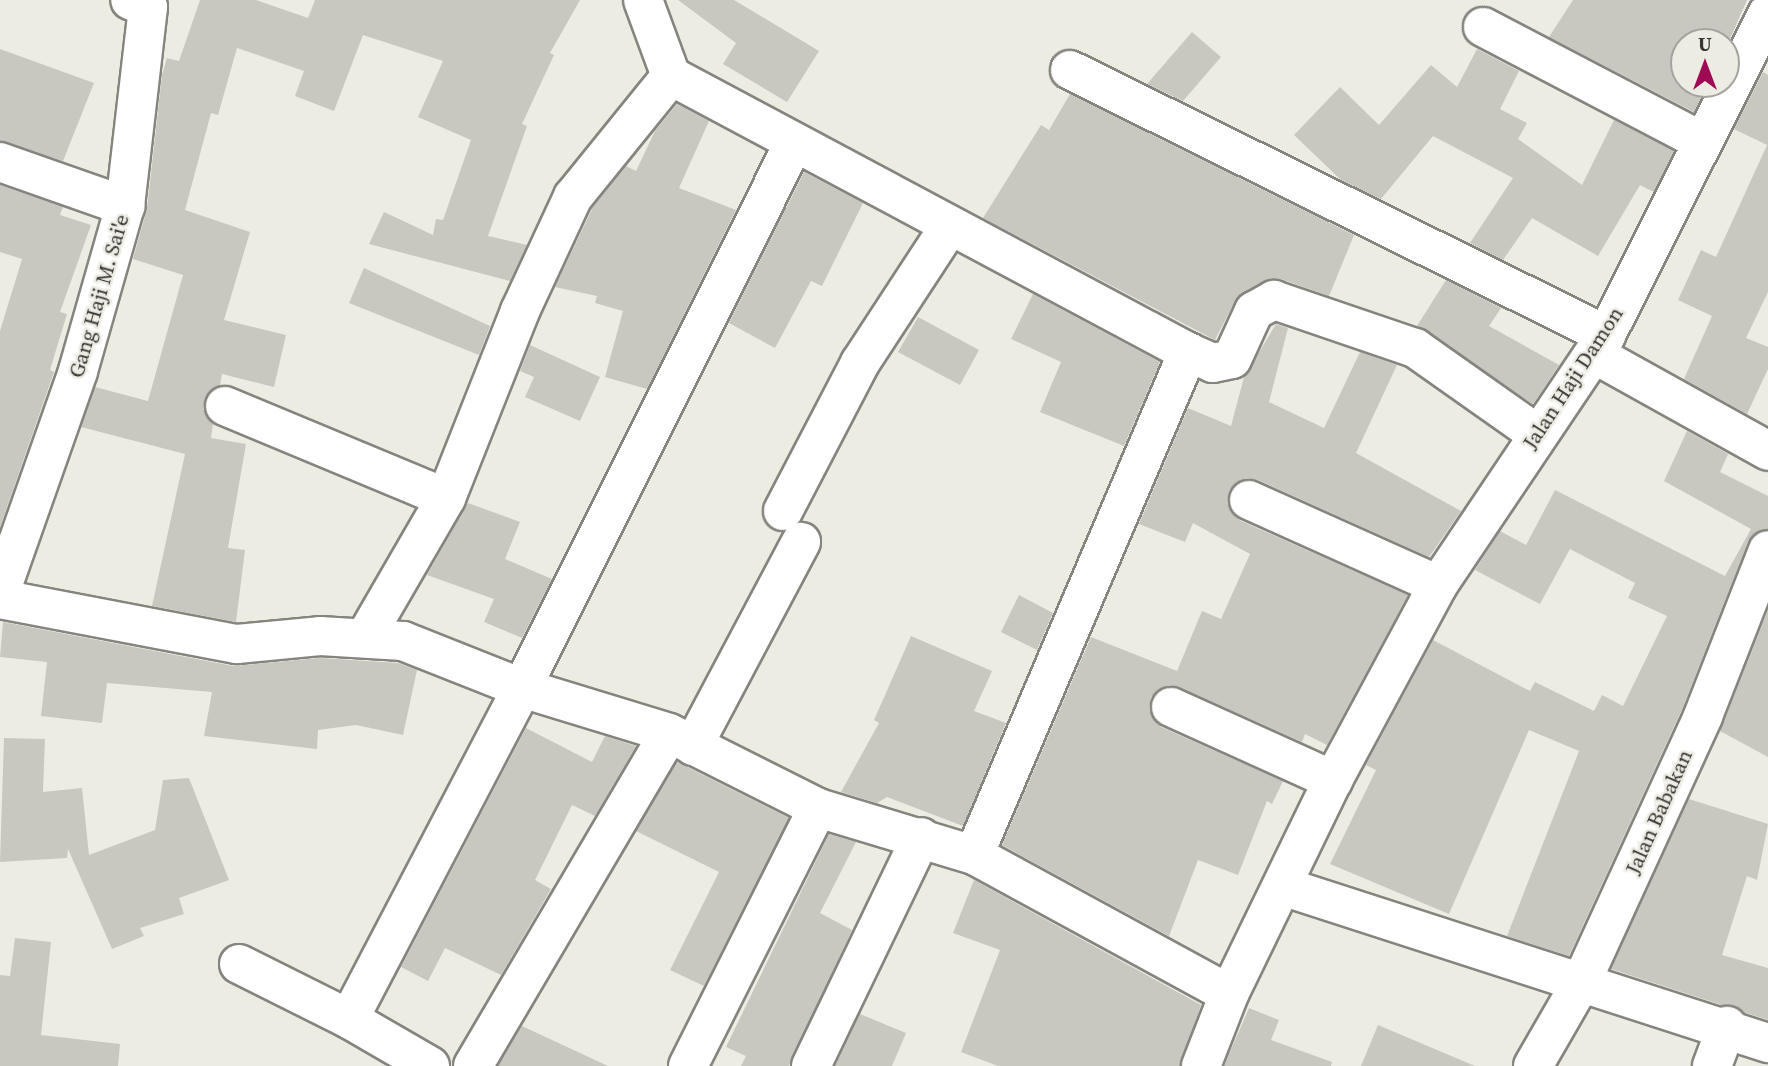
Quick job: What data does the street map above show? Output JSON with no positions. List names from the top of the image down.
{
  "streets": {
    "street": ["Gang Haji M. Sai'e", "Jalan Haji Damon", "Jalan Babakan"]
  },
  "north": "top"
}
